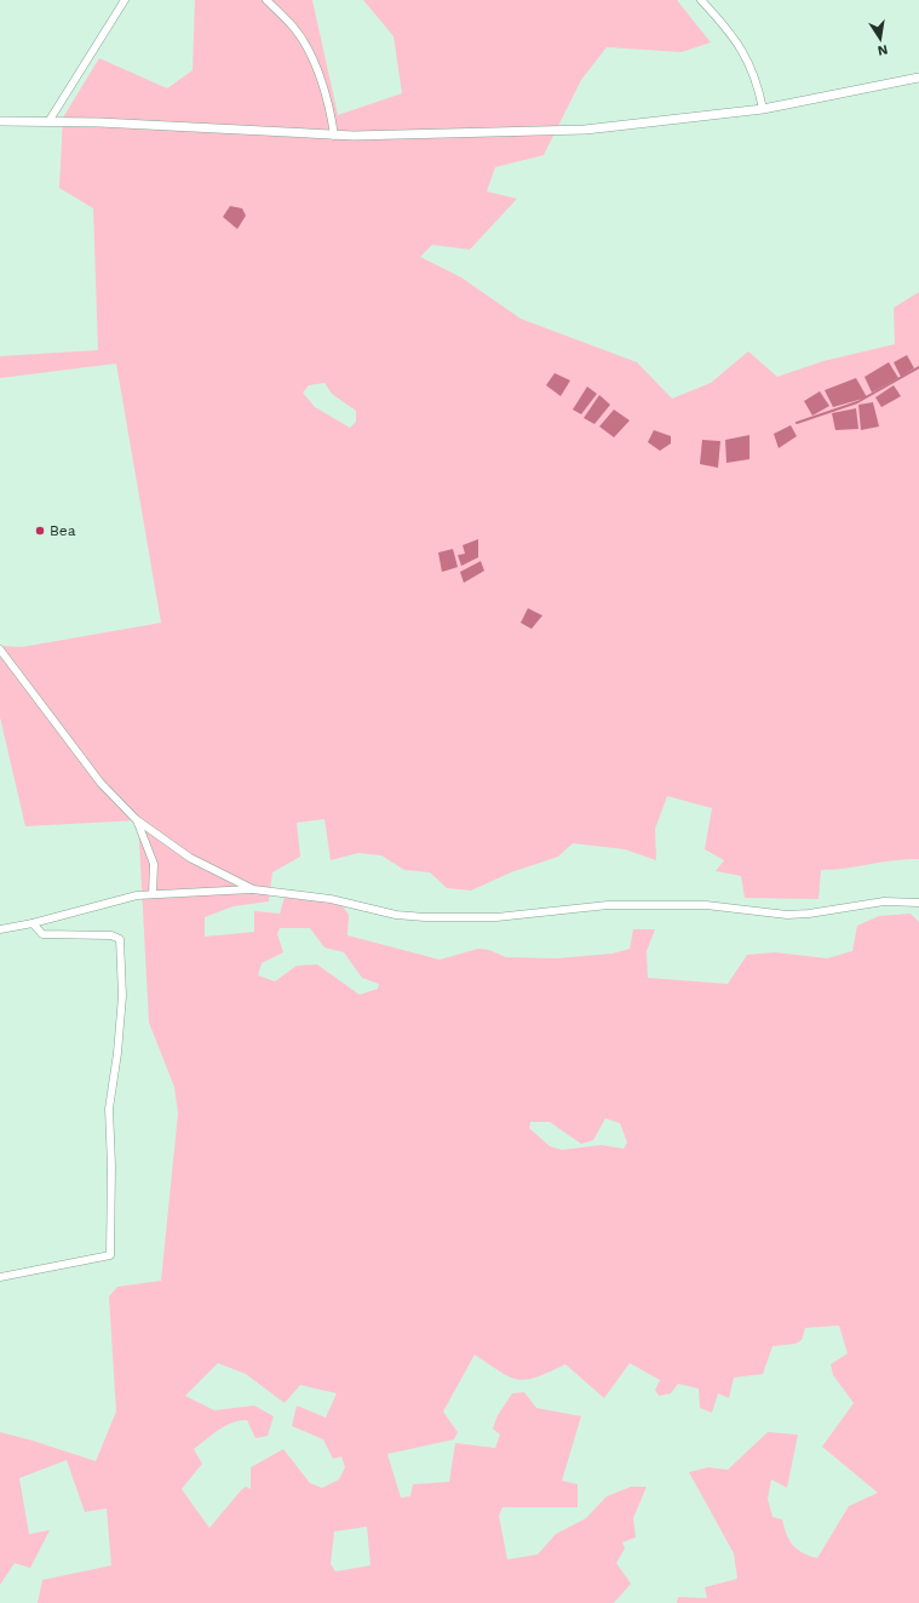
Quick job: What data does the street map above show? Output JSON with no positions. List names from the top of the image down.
{
  "places": ["Bea"],
  "north": "bottom"
}
